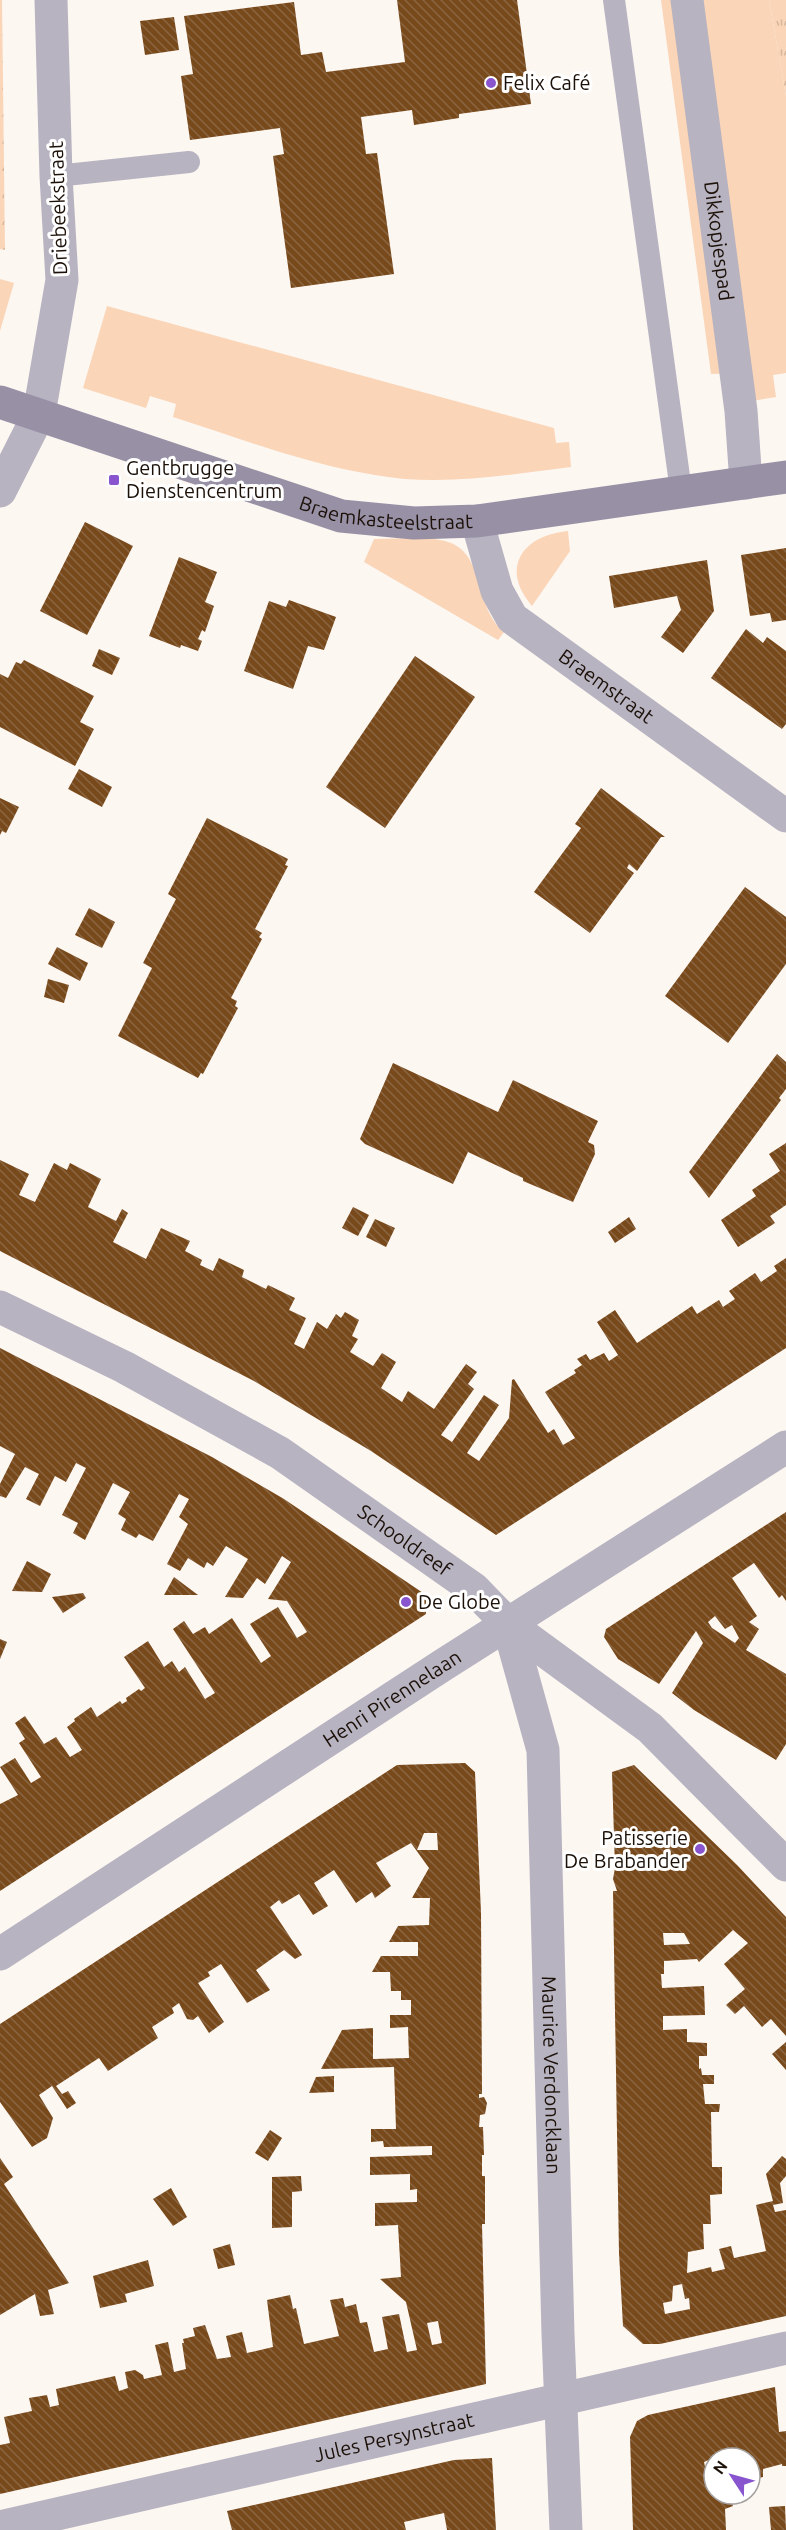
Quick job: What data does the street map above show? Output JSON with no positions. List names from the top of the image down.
{
  "streets": {
    "street": [
      "Driebeekstraat",
      "Dikkopjespad",
      "Braemkasteelstraat",
      "Braemstraat",
      "Schooldreef",
      "Henri Pirennelaan",
      "Maurice Verdoncklaan",
      "Jules Persynstraat"
    ]
  },
  "crossings": [
    ["Driebeekstraat", "Braemkasteelstraat"],
    ["Dikkopjespad", "Braemkasteelstraat"],
    ["Braemkasteelstraat", "Braemstraat"],
    ["Schooldreef", "Henri Pirennelaan"],
    ["Schooldreef", "Maurice Verdoncklaan"],
    ["Henri Pirennelaan", "Maurice Verdoncklaan"],
    ["Maurice Verdoncklaan", "Jules Persynstraat"]
  ],
  "places": {
    "other": ["Felix Café", "De Globe", "Patisserie De Brabander"],
    "transit": ["Gentbrugge Dienstencentrum"]
  },
  "north": "top left"
}
